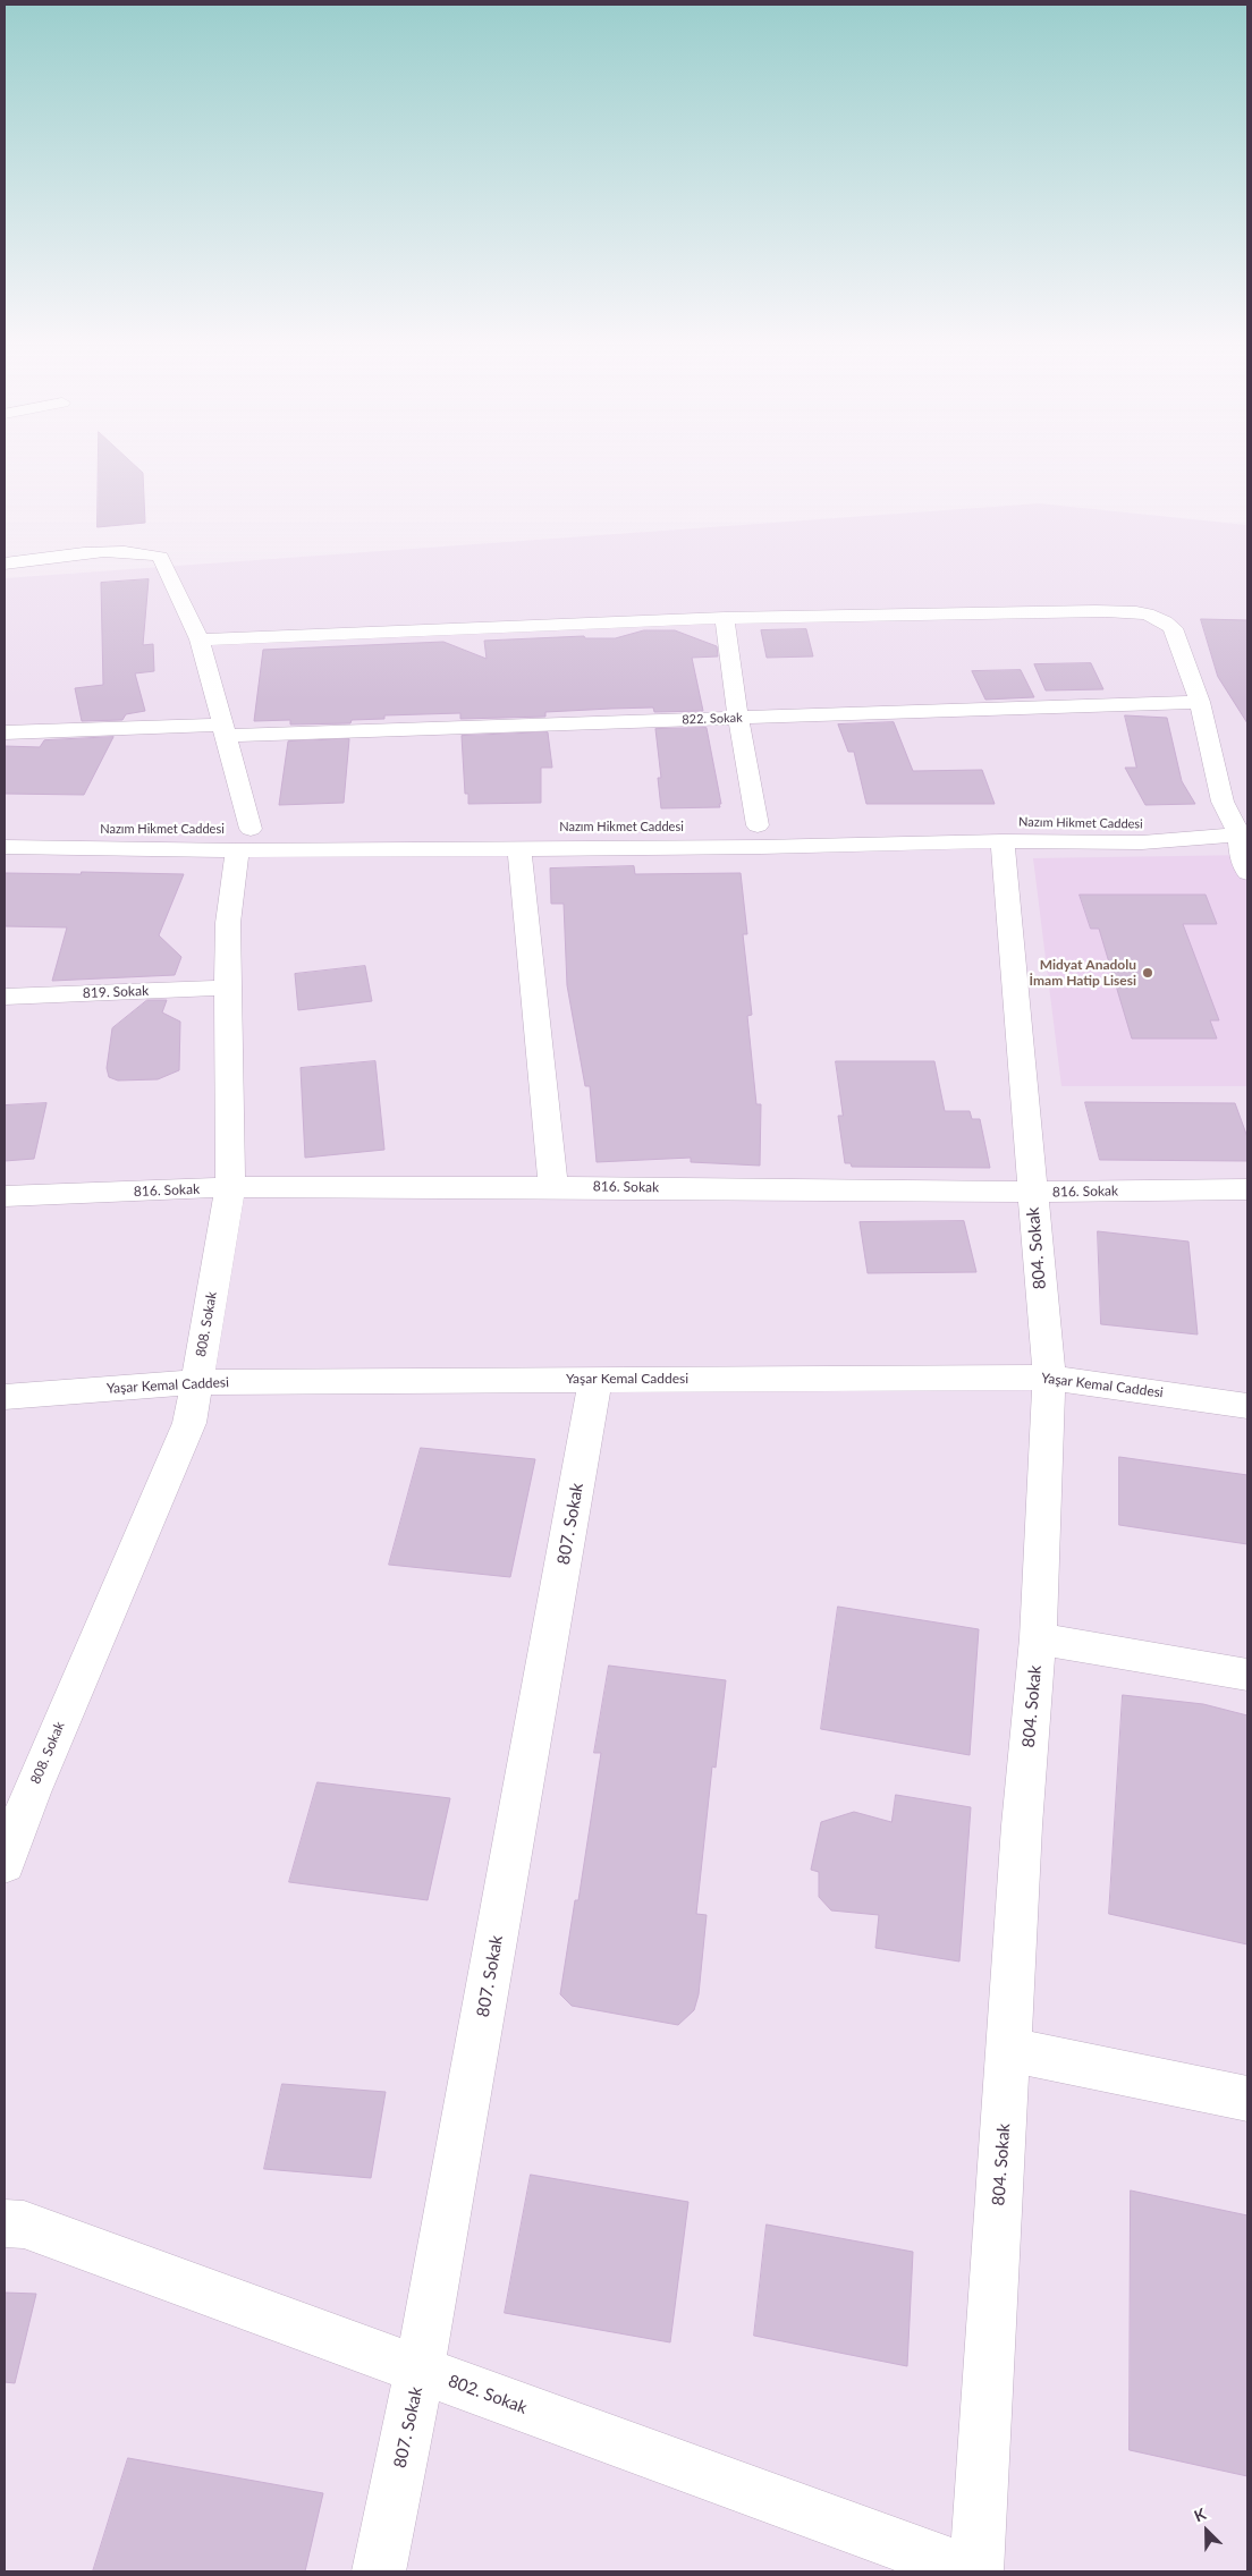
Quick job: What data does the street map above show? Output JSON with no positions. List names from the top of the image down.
{
  "streets": {
    "street": [
      "822. Sokak",
      "Nazım Hikmet Caddesi",
      "819. Sokak",
      "816. Sokak",
      "804. Sokak",
      "808. Sokak",
      "Yaşar Kemal Caddesi",
      "807. Sokak",
      "802. Sokak"
    ]
  },
  "crossings": [
    ["822. Sokak", "Nazım Hikmet Caddesi"],
    ["Nazım Hikmet Caddesi", "804. Sokak"],
    ["Nazım Hikmet Caddesi", "808. Sokak"],
    ["819. Sokak", "808. Sokak"],
    ["816. Sokak", "804. Sokak"],
    ["816. Sokak", "808. Sokak"],
    ["804. Sokak", "Yaşar Kemal Caddesi"],
    ["808. Sokak", "Yaşar Kemal Caddesi"],
    ["Yaşar Kemal Caddesi", "807. Sokak"],
    ["807. Sokak", "802. Sokak"]
  ],
  "places": ["Midyat Anadolu İmam Hatip Lisesi"],
  "north": "top left"
}
